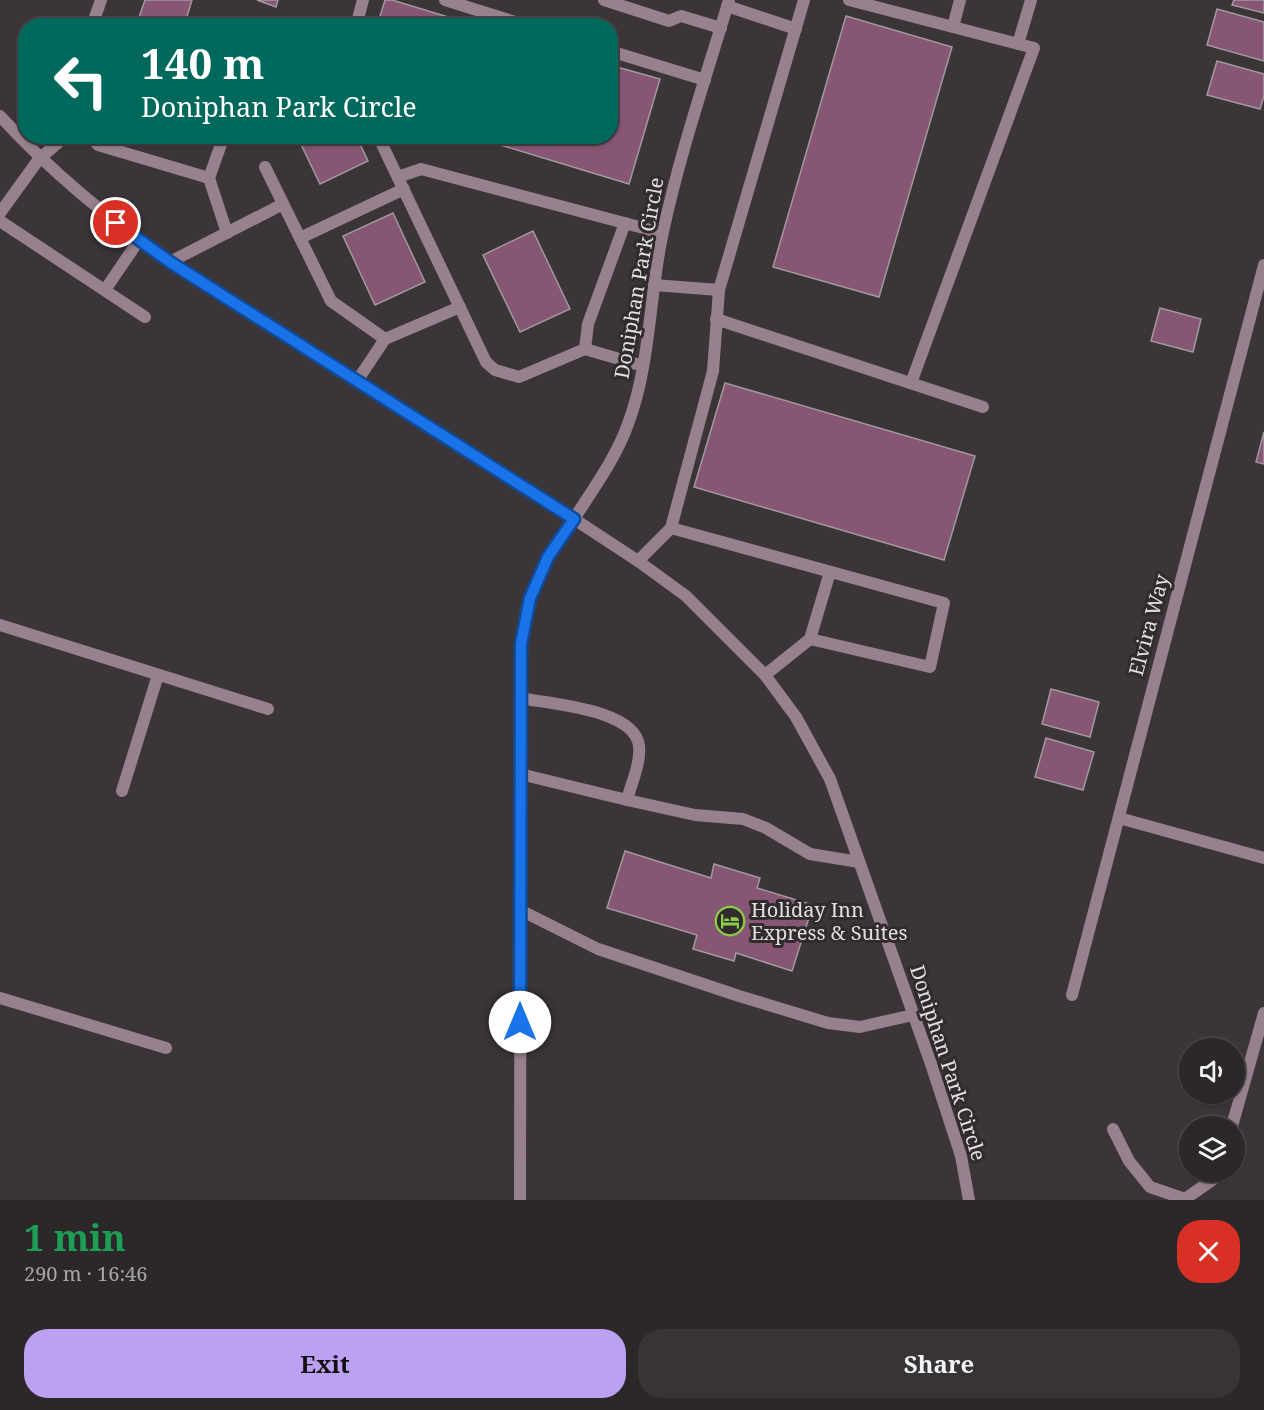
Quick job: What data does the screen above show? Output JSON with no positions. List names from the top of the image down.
{
  "streets": {
    "street": ["Doniphan Park Circle", "Elvira Way"]
  },
  "places": {
    "hotel": ["Holiday Inn Express & Suites"]
  },
  "page": {
    "turn": ["140 m", "Doniphan Park Circle"],
    "heading": ["1 min", "290 m · 16:46"],
    "buttons": ["Exit", "Share"]
  }
}
